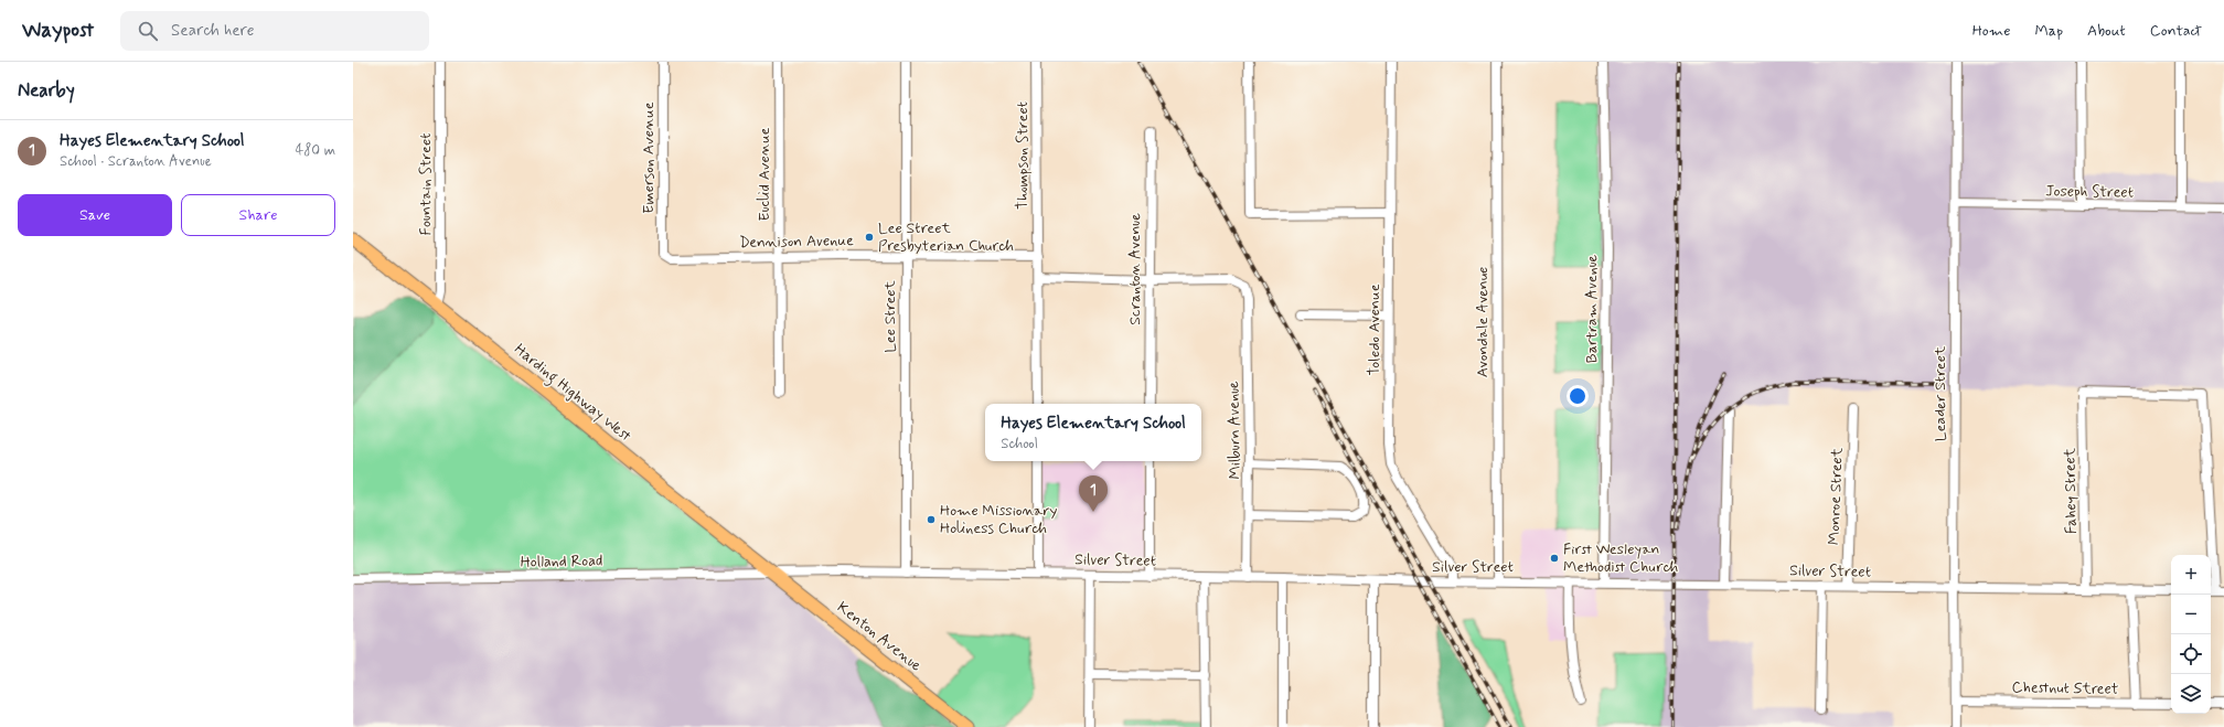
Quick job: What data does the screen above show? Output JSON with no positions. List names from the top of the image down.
{
  "streets": {
    "main road": ["Harding Highway West", "Kenton Avenue"],
    "street": [
      "Thompson Street",
      "Emerson Avenue",
      "Euclid Avenue",
      "Fountain Street",
      "Joseph Street",
      "Dennison Avenue",
      "Scranton Avenue",
      "Bartram Avenue",
      "Lee Street",
      "Avondale Avenue",
      "Toledo Avenue",
      "Leader Street",
      "Milburn Avenue",
      "Fahey Street",
      "Monroe Street",
      "Silver Street",
      "Holland Road",
      "Chestnut Street"
    ]
  },
  "crossings": [
    ["Thompson Street", "Dennison Avenue"],
    ["Emerson Avenue", "Dennison Avenue"],
    ["Euclid Avenue", "Dennison Avenue"],
    ["Fountain Street", "Harding Highway West"],
    ["Joseph Street", "Leader Street"],
    ["Dennison Avenue", "Lee Street"],
    ["Scranton Avenue", "Milburn Avenue"],
    ["Bartram Avenue", "Silver Street"],
    ["Lee Street", "Silver Street"],
    ["Avondale Avenue", "Silver Street"],
    ["Toledo Avenue", "Silver Street"],
    ["Harding Highway West", "Silver Street"],
    ["Harding Highway West", "Holland Road"],
    ["Harding Highway West", "Kenton Avenue"],
    ["Leader Street", "Silver Street"],
    ["Leader Street", "Chestnut Street"],
    ["Milburn Avenue", "Silver Street"],
    ["Fahey Street", "Silver Street"],
    ["Monroe Street", "Silver Street"],
    ["Silver Street", "Holland Road"],
    ["Silver Street", "Kenton Avenue"],
    ["Holland Road", "Kenton Avenue"]
  ],
  "places": ["Lee Street Presbyterian Church", "Home Missionary Holiness Church", "First Wesleyan Methodist Church"],
  "page": {
    "header": "Waypost",
    "search": "Search here",
    "nav": [
      "Home",
      "Map",
      "About",
      "Contact"
    ],
    "heading": "Nearby",
    "list": [
      {
        "mark": "1",
        "name": "Hayes Elementary School",
        "note": "School · Scranton Avenue",
        "value": "480 m"
      }
    ],
    "buttons": ["Save", "Share"],
    "popup": ["Hayes Elementary School", "School"],
    "pins": "1",
    "map_buttons": ["+", "−"]
  }
}
